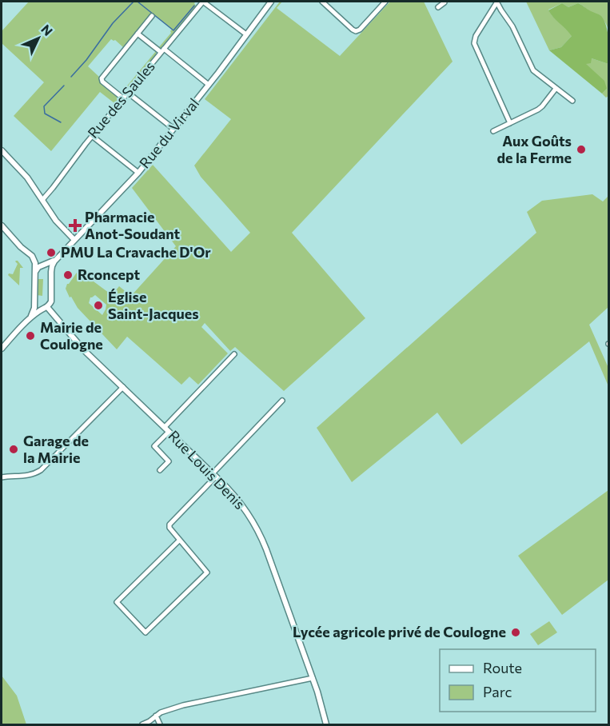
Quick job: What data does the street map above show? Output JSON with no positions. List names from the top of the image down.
{
  "streets": {
    "street": ["Rue des Saules", "Rue du Virval", "Rue Louis Denis"]
  },
  "places": {
    "other": [
      "Aux Goûts de la Ferme",
      "PMU La Cravache D'Or",
      "Rconcept",
      "Église Saint-Jacques",
      "Mairie de Coulogne",
      "Garage de la Mairie",
      "Lycée agricole privé de Coulogne"
    ],
    "health": ["Pharmacie Anot-Soudant"]
  },
  "legend": ["Route", "Parc"],
  "north": "top right"
}
